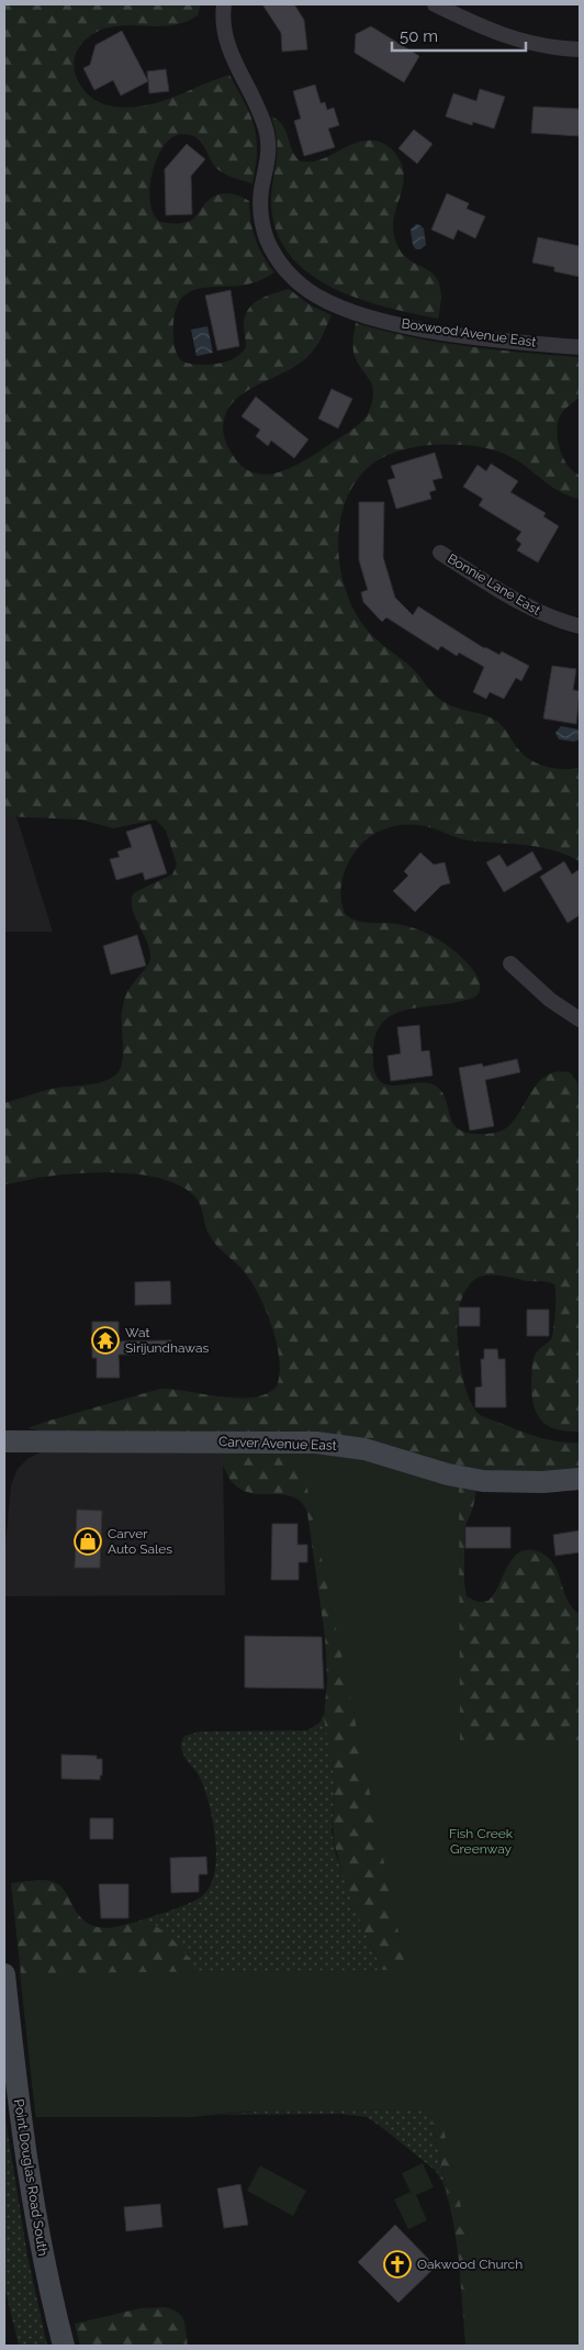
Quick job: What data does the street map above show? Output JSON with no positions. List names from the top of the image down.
{
  "streets": {
    "street": [
      "Boxwood Avenue East",
      "Bonnie Lane East",
      "Carver Avenue East",
      "Point Douglas Road South"
    ]
  },
  "parks": ["Fish Creek Greenway"],
  "places": {
    "temple": ["Wat Sirijundhawas"],
    "shop": ["Carver Auto Sales"],
    "church": ["Oakwood Church"]
  },
  "scale_bar": "50 m"
}
